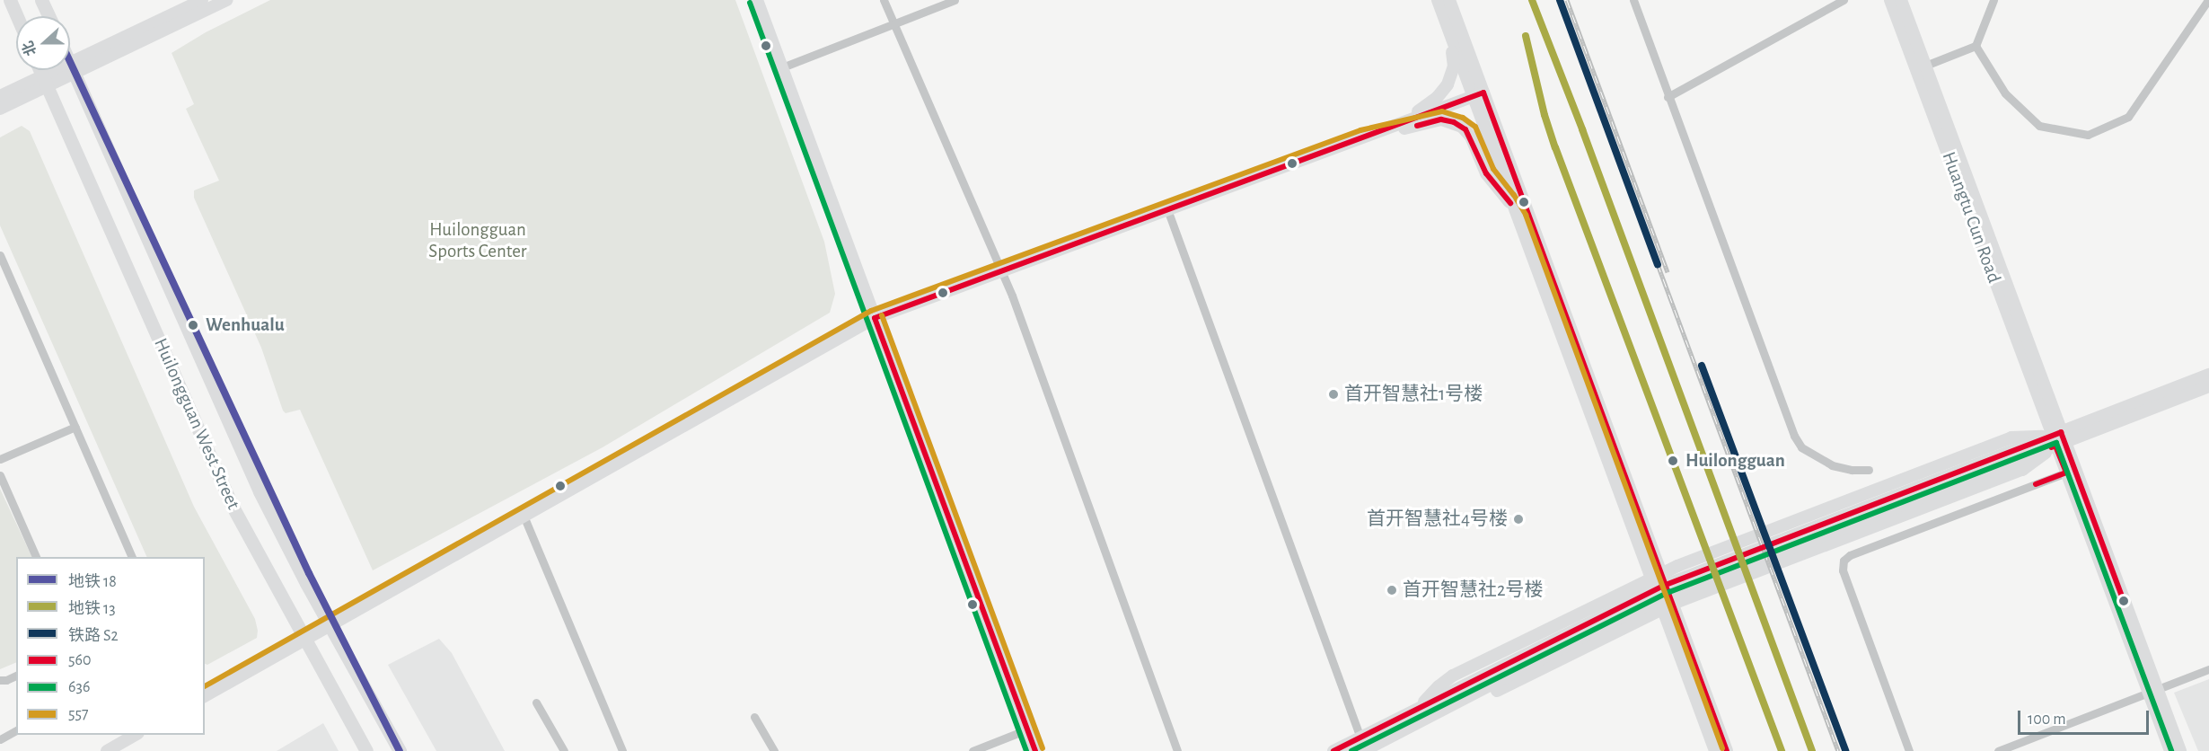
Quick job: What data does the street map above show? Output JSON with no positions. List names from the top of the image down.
{
  "streets": {
    "main road": ["Huangtu Cun Road", "Huilongguan West Street"]
  },
  "parks": ["Huilongguan Sports Center"],
  "places": [
    "Wenhualu",
    "首开智慧社1号楼",
    "Huilongguan",
    "首开智慧社4号楼",
    "首开智慧社2号楼"
  ],
  "lines": [
    "metro line 13",
    "rail line S2",
    "transit line 636",
    "metro line 18",
    "transit line 560",
    "transit line 557"
  ],
  "legend": [
    "地铁 18",
    "地铁 13",
    "铁路 S2",
    "560",
    "636",
    "557"
  ],
  "scale_bar": "100 m",
  "north": "left"
}
